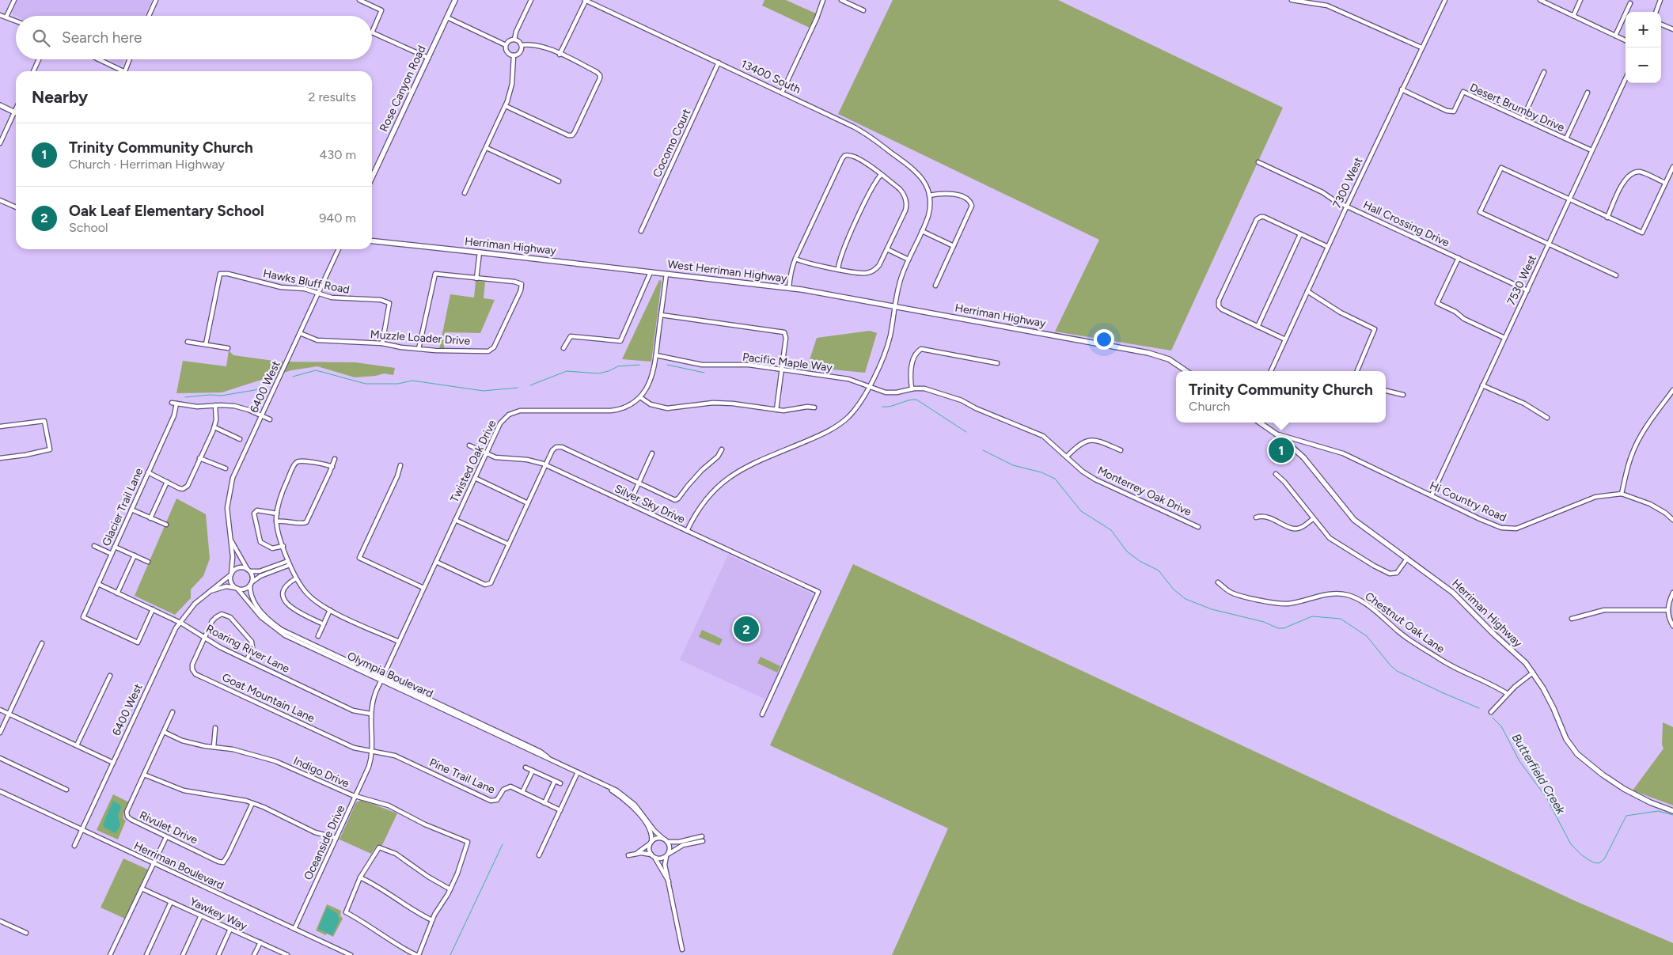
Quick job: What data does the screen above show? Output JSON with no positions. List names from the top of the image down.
{
  "streets": {
    "main road": ["Rose Canyon Road", "Herriman Highway", "West Herriman Highway"],
    "street": [
      "13400 South",
      "Desert Brumby Drive",
      "Cocomo Court",
      "7300 West",
      "Hall Crossing Drive",
      "7530 West",
      "Hawks Bluff Road",
      "Muzzle Loader Drive",
      "Pacific Maple Way",
      "6400 West",
      "Twisted Oak Drive",
      "Monterrey Oak Drive",
      "Hi Country Road",
      "Silver Sky Drive",
      "Glacier Trail Lane",
      "Chestnut Oak Lane",
      "Roaring River Lane",
      "Olympia Boulevard",
      "Goat Mountain Lane",
      "Indigo Drive",
      "Pine Trail Lane",
      "Rivulet Drive",
      "Oceanside Drive",
      "Herriman Boulevard",
      "Yawkey Way"
    ]
  },
  "crossings": [
    ["13400 South", "Cocomo Court"],
    ["Desert Brumby Drive", "7300 West"],
    ["Desert Brumby Drive", "7530 West"],
    ["7300 West", "Hall Crossing Drive"],
    ["Hall Crossing Drive", "7530 West"],
    ["Herriman Highway", "West Herriman Highway"],
    ["Herriman Highway", "Hi Country Road"],
    ["West Herriman Highway", "Twisted Oak Drive"],
    ["7530 West", "Hi Country Road"],
    ["Hawks Bluff Road", "Muzzle Loader Drive"],
    ["Hawks Bluff Road", "6400 West"],
    ["Muzzle Loader Drive", "6400 West"],
    ["Pacific Maple Way", "Twisted Oak Drive"],
    ["Pacific Maple Way", "Monterrey Oak Drive"],
    ["6400 West", "Roaring River Lane"],
    ["6400 West", "Olympia Boulevard"],
    ["6400 West", "Herriman Boulevard"],
    ["Twisted Oak Drive", "Silver Sky Drive"],
    ["Twisted Oak Drive", "Oceanside Drive"],
    ["Glacier Trail Lane", "Roaring River Lane"],
    ["Roaring River Lane", "Goat Mountain Lane"],
    ["Roaring River Lane", "Oceanside Drive"],
    ["Olympia Boulevard", "Oceanside Drive"],
    ["Goat Mountain Lane", "Pine Trail Lane"],
    ["Goat Mountain Lane", "Oceanside Drive"],
    ["Indigo Drive", "Rivulet Drive"],
    ["Indigo Drive", "Oceanside Drive"],
    ["Pine Trail Lane", "Oceanside Drive"],
    ["Oceanside Drive", "Herriman Boulevard"]
  ],
  "water": ["Butterfield Creek"],
  "page": {
    "map_buttons": ["+", "−"],
    "search": "Search here",
    "heading": ["Nearby", "2 results"],
    "list": [
      {
        "mark": "1",
        "name": "Trinity Community Church",
        "note": "Church · Herriman Highway",
        "value": "430 m"
      },
      {
        "mark": "2",
        "name": "Oak Leaf Elementary School",
        "note": "School",
        "value": "940 m"
      }
    ],
    "popup": ["Trinity Community Church", "Church"],
    "pins": ["1", "2"]
  }
}
